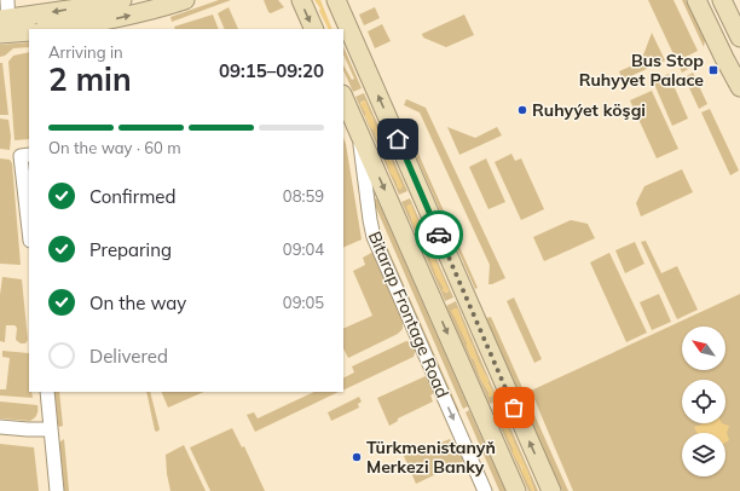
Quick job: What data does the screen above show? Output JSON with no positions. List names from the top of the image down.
{
  "streets": {
    "street": ["Bitarap Frontage Road"]
  },
  "one_way": ["Bitarap Frontage Road"],
  "places": {
    "transit": ["Bus Stop Ruhyyet Palace"],
    "other": ["Ruhyýet köşgi", "Türkmenistanyň Merkezi Banky"]
  },
  "north": "top left",
  "page": {
    "heading": ["2 min", "Arriving in", "09:15–09:20"],
    "bar": "On the way · 60 m",
    "list": [
      ["Confirmed", "08:59"],
      ["Preparing", "09:04"],
      ["On the way", "09:05"],
      "Delivered"
    ]
  }
}
